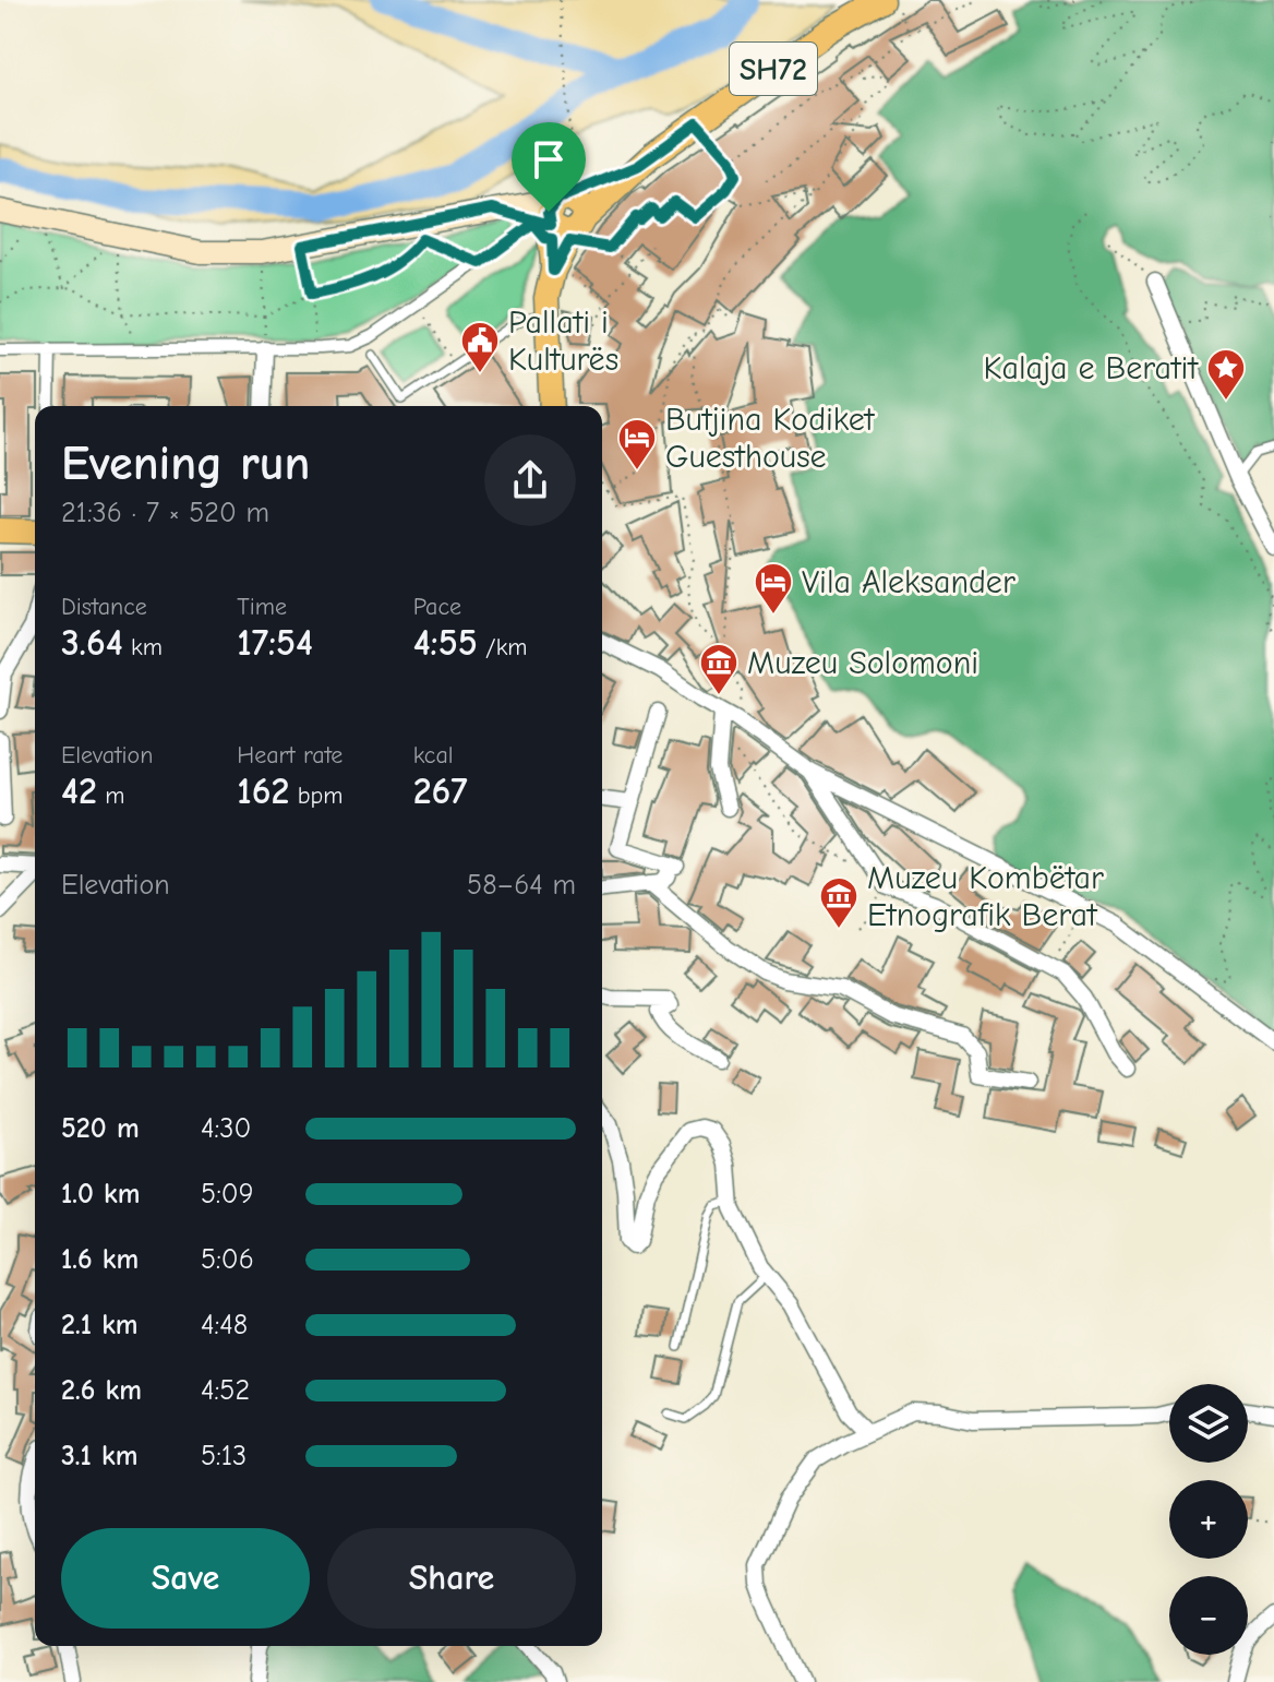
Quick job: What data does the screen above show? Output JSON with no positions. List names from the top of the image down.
{
  "streets": {
    "main road": ["SH72"]
  },
  "places": {
    "public building": ["Pallati i Kulturës"],
    "place": ["Kalaja e Beratit"],
    "hotel": ["Butjina Kodiket Guesthouse", "Vila Aleksander"],
    "museum": ["Muzeu Solomoni", "Muzeu Kombëtar Etnografik Berat"]
  },
  "page": {
    "heading": ["Evening run", "21:36 · 7 × 520 m"],
    "stats": [
      ["Distance", "3.64 km"],
      ["Time", "17:54"],
      ["Pace", "4:55 /km"],
      ["Elevation", "42 m"],
      ["Heart rate", "162 bpm"],
      ["kcal", "267"]
    ],
    "chart": ["Elevation", "58–64 m"],
    "list": [
      {
        "name": "520 m",
        "note": "4:30"
      },
      {
        "name": "1.0 km",
        "note": "5:09"
      },
      {
        "name": "1.6 km",
        "note": "5:06"
      },
      {
        "name": "2.1 km",
        "note": "4:48"
      },
      {
        "name": "2.6 km",
        "note": "4:52"
      },
      {
        "name": "3.1 km",
        "note": "5:13"
      }
    ],
    "map_buttons": ["+", "−"],
    "buttons": ["Save", "Share"]
  }
}
